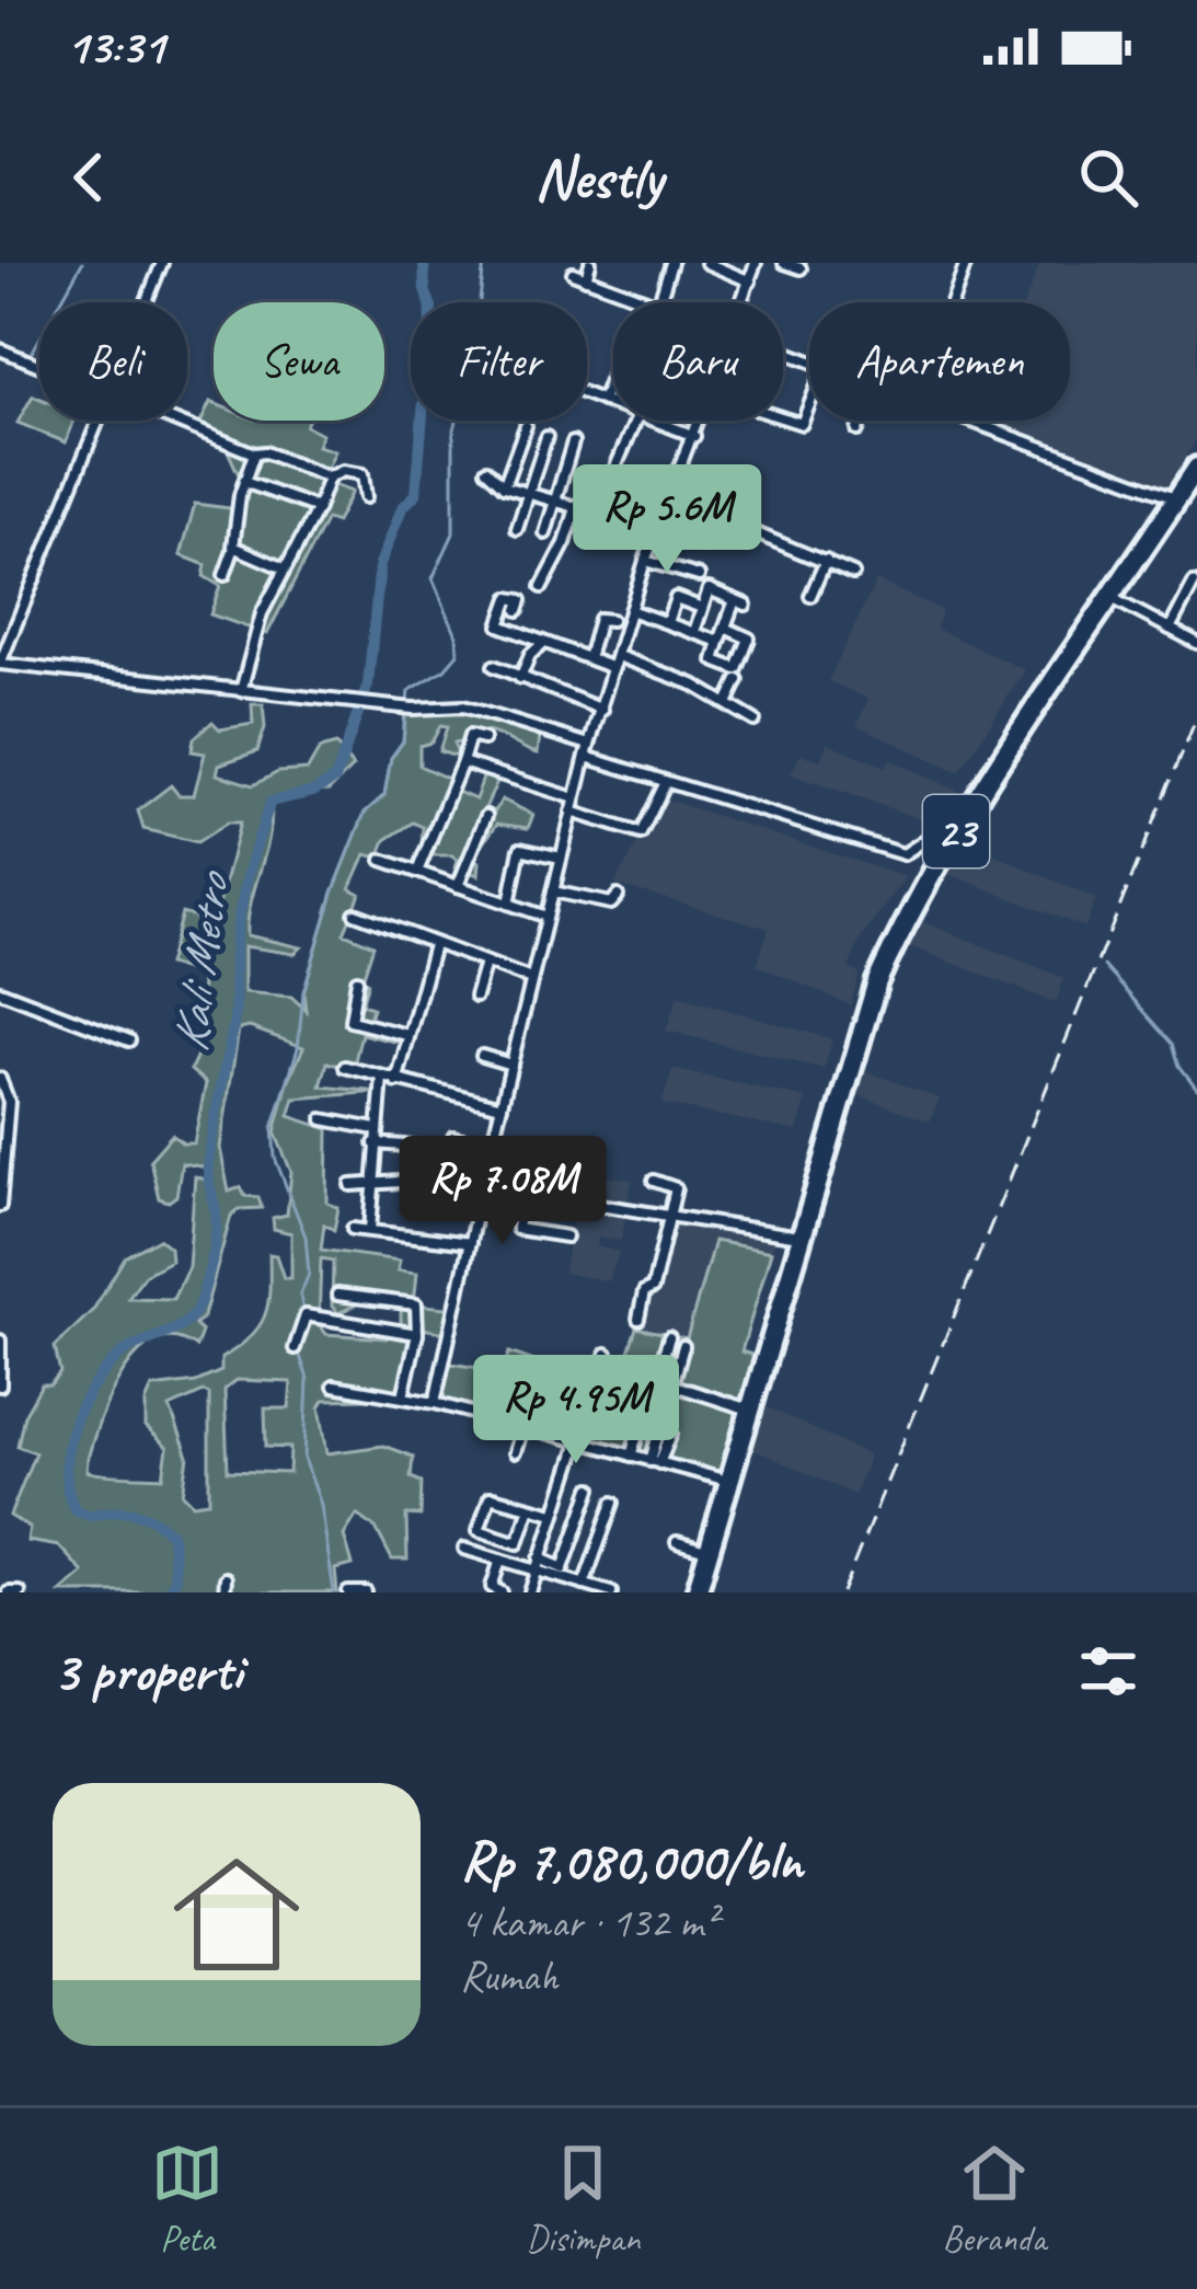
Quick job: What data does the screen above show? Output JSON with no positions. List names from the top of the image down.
{
  "streets": {
    "highway": ["23"]
  },
  "water": ["Kali Metro"],
  "page": {
    "status": "13:31",
    "header": "Nestly",
    "chip": [
      "Beli",
      "Sewa",
      "Filter",
      "Baru",
      "Apartemen"
    ],
    "price": ["Rp 5.6M", "Rp 7.08M", "Rp 4.95M"],
    "heading": "3 properti",
    "list": [
      {
        "name": "Rp 7,080,000/bln",
        "note": "4 kamar · 132 m² · Rumah"
      }
    ],
    "tabs": ["Peta", "Disimpan", "Beranda"]
  }
}
